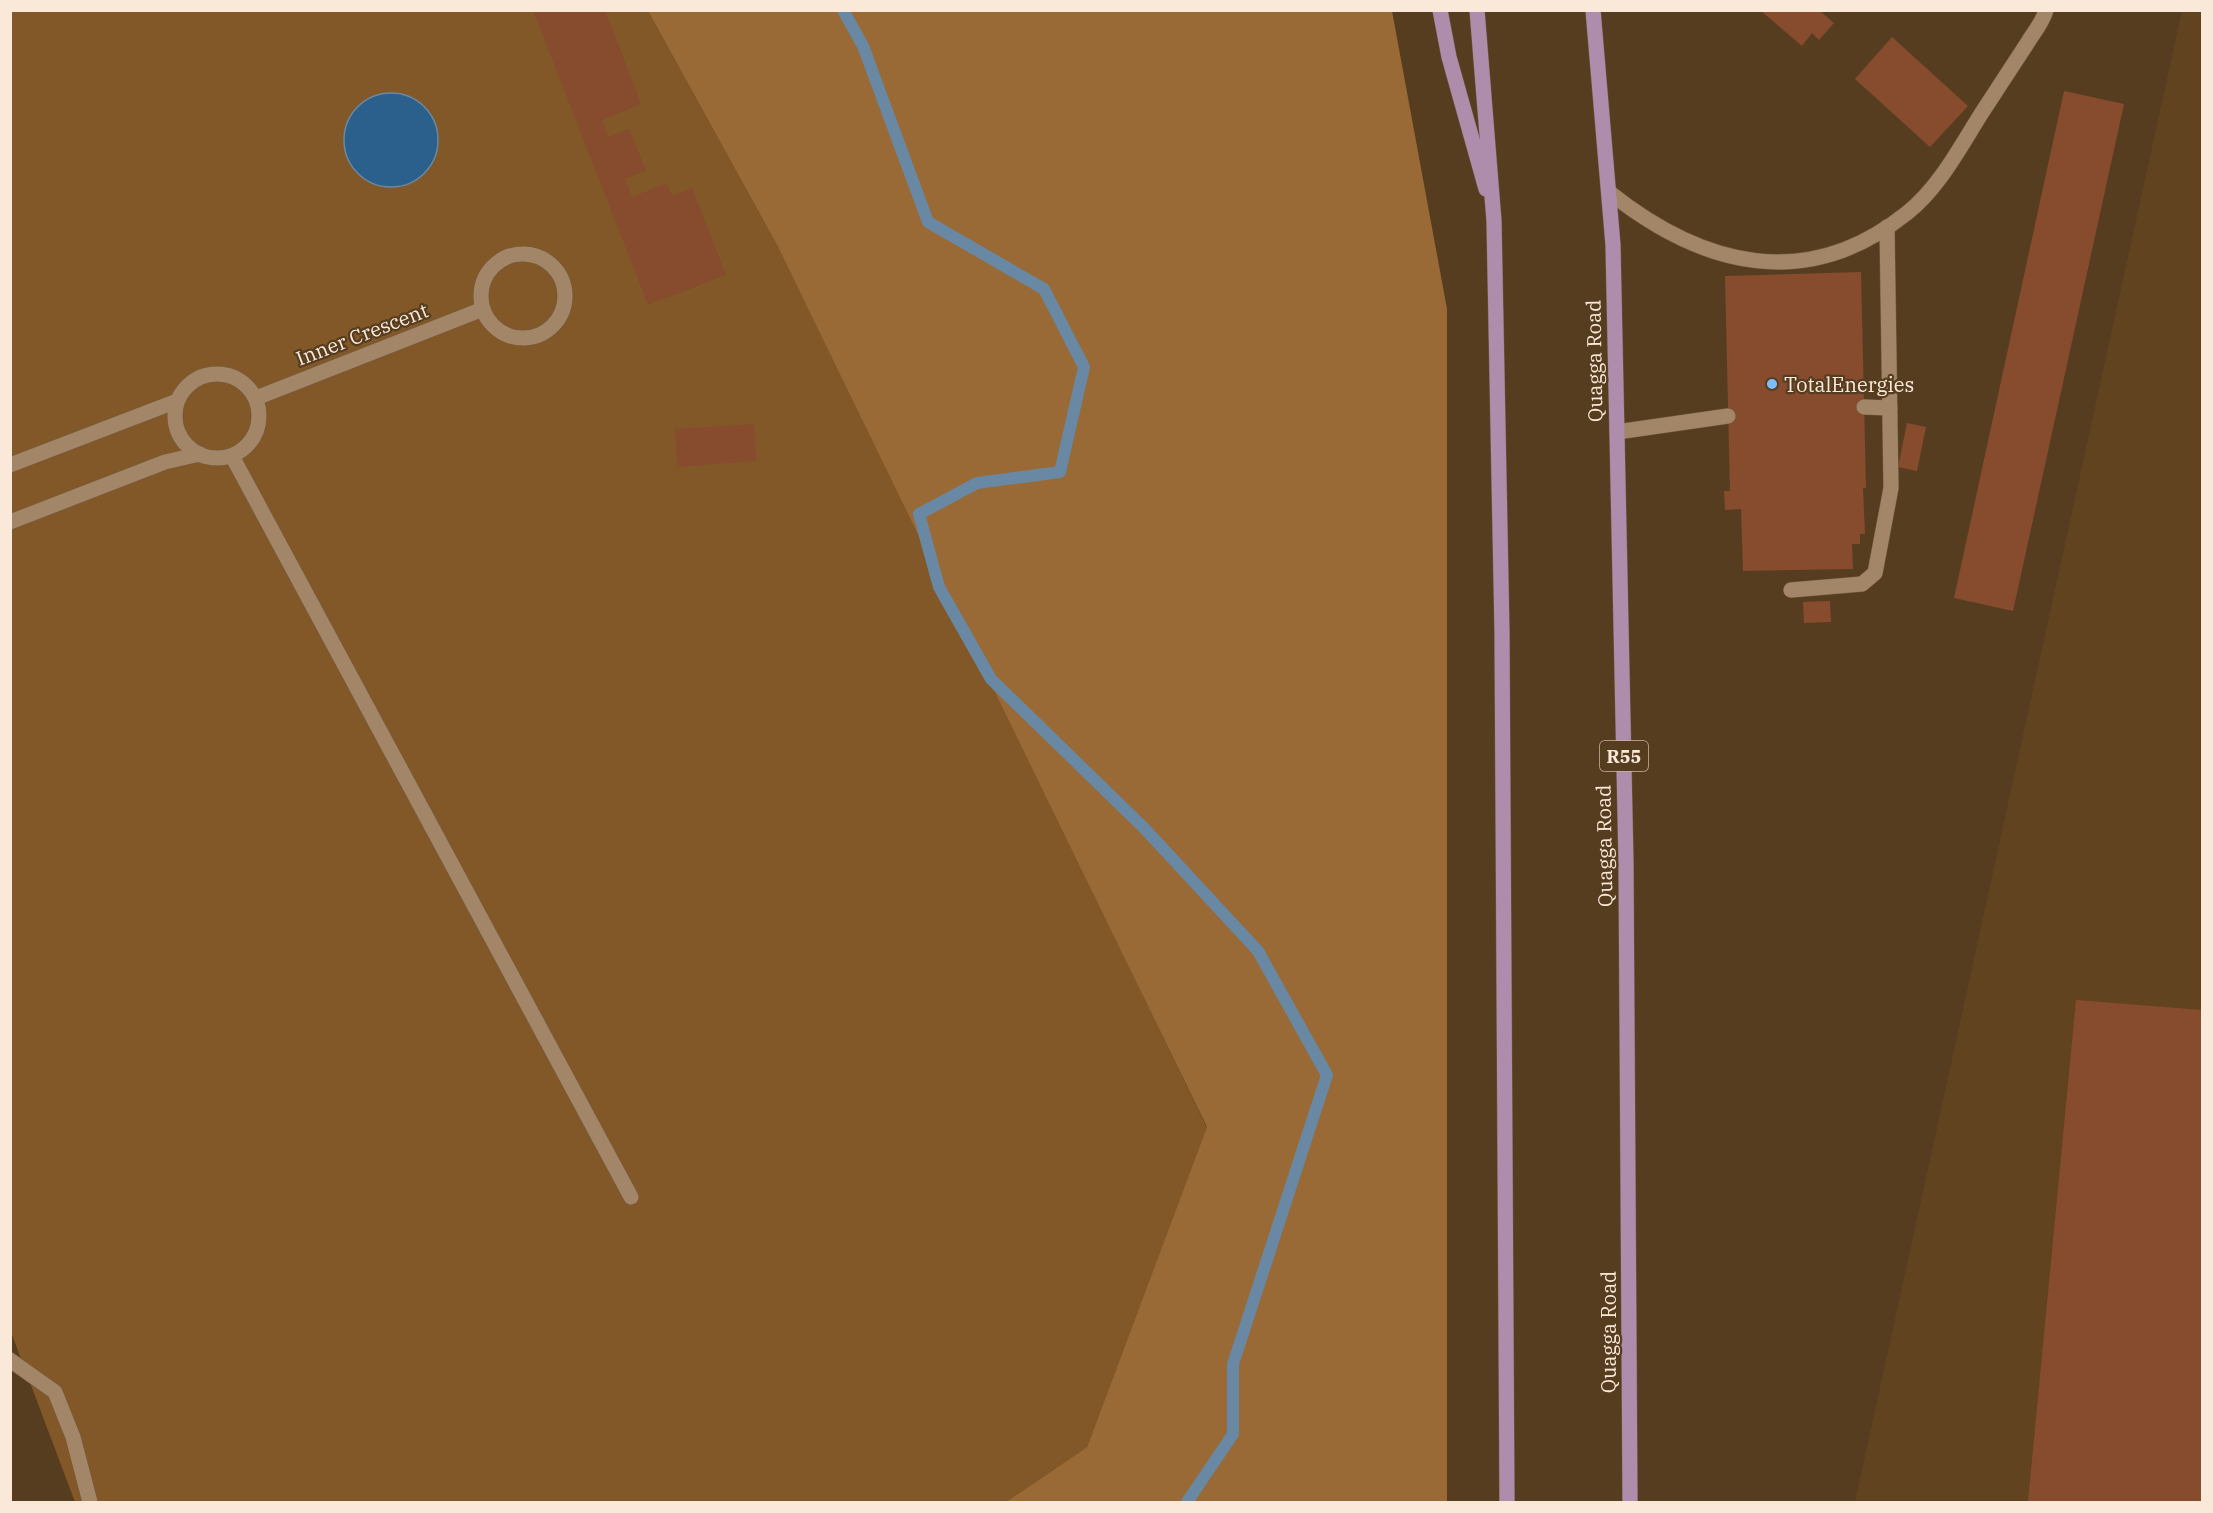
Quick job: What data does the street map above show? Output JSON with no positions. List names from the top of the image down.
{
  "streets": {
    "main road": ["Quagga Road", "R55"],
    "street": ["Inner Crescent"]
  },
  "places": ["TotalEnergies"]
}
